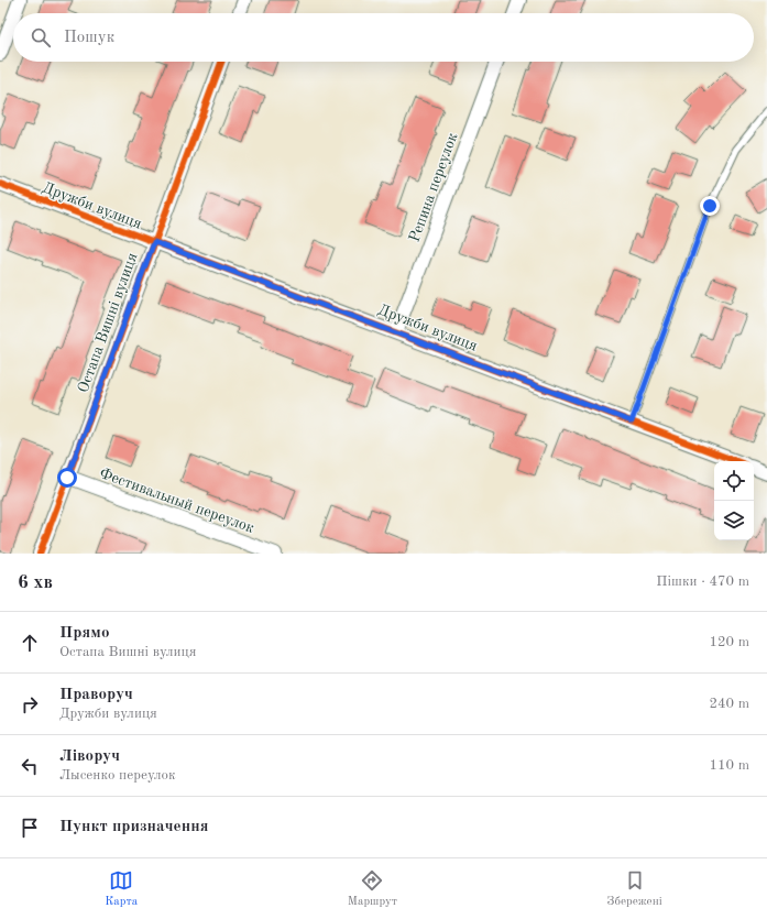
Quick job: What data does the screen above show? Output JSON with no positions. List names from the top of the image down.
{
  "streets": {
    "street": [
      "Репина переулок",
      "Дружби вулиця",
      "Остапа Вишні вулиця",
      "Фестивальный переулок"
    ]
  },
  "crossings": [
    ["Репина переулок", "Дружби вулиця"],
    ["Дружби вулиця", "Остапа Вишні вулиця"],
    ["Остапа Вишні вулиця", "Фестивальный переулок"]
  ],
  "page": {
    "search": "Пошук",
    "heading": ["6 хв", "Пішки · 470 m"],
    "list": [
      ["Прямо", "Остапа Вишні вулиця", "120 m"],
      ["Праворуч", "Дружби вулиця", "240 m"],
      ["Ліворуч", "Лысенко переулок", "110 m"],
      "Пункт призначення"
    ],
    "nav": ["Карта", "Маршрут", "Збережені"]
  }
}
